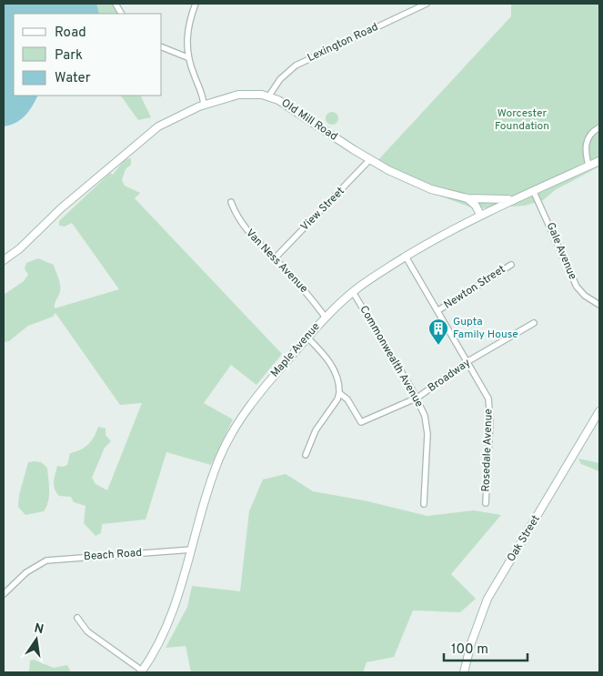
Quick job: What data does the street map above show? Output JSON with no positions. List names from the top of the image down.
{
  "streets": {
    "street": [
      "Lexington Road",
      "Old Mill Road",
      "View Street",
      "Gale Avenue",
      "Van Ness Avenue",
      "Newton Street",
      "Maple Avenue",
      "Commonwealth Avenue",
      "Broadway",
      "Rosedale Avenue",
      "Oak Street",
      "Beach Road"
    ]
  },
  "crossings": [
    ["Lexington Road", "Old Mill Road"],
    ["Old Mill Road", "View Street"],
    ["Old Mill Road", "Maple Avenue"],
    ["View Street", "Van Ness Avenue"],
    ["Gale Avenue", "Maple Avenue"],
    ["Van Ness Avenue", "Maple Avenue"],
    ["Newton Street", "Rosedale Avenue"],
    ["Maple Avenue", "Commonwealth Avenue"],
    ["Maple Avenue", "Rosedale Avenue"],
    ["Maple Avenue", "Beach Road"],
    ["Commonwealth Avenue", "Broadway"],
    ["Broadway", "Rosedale Avenue"]
  ],
  "parks": ["Worcester Foundation"],
  "places": {
    "building": ["Gupta Family House"]
  },
  "legend": ["Road", "Park", "Water"],
  "scale_bar": "100 m",
  "north": "top"
}
